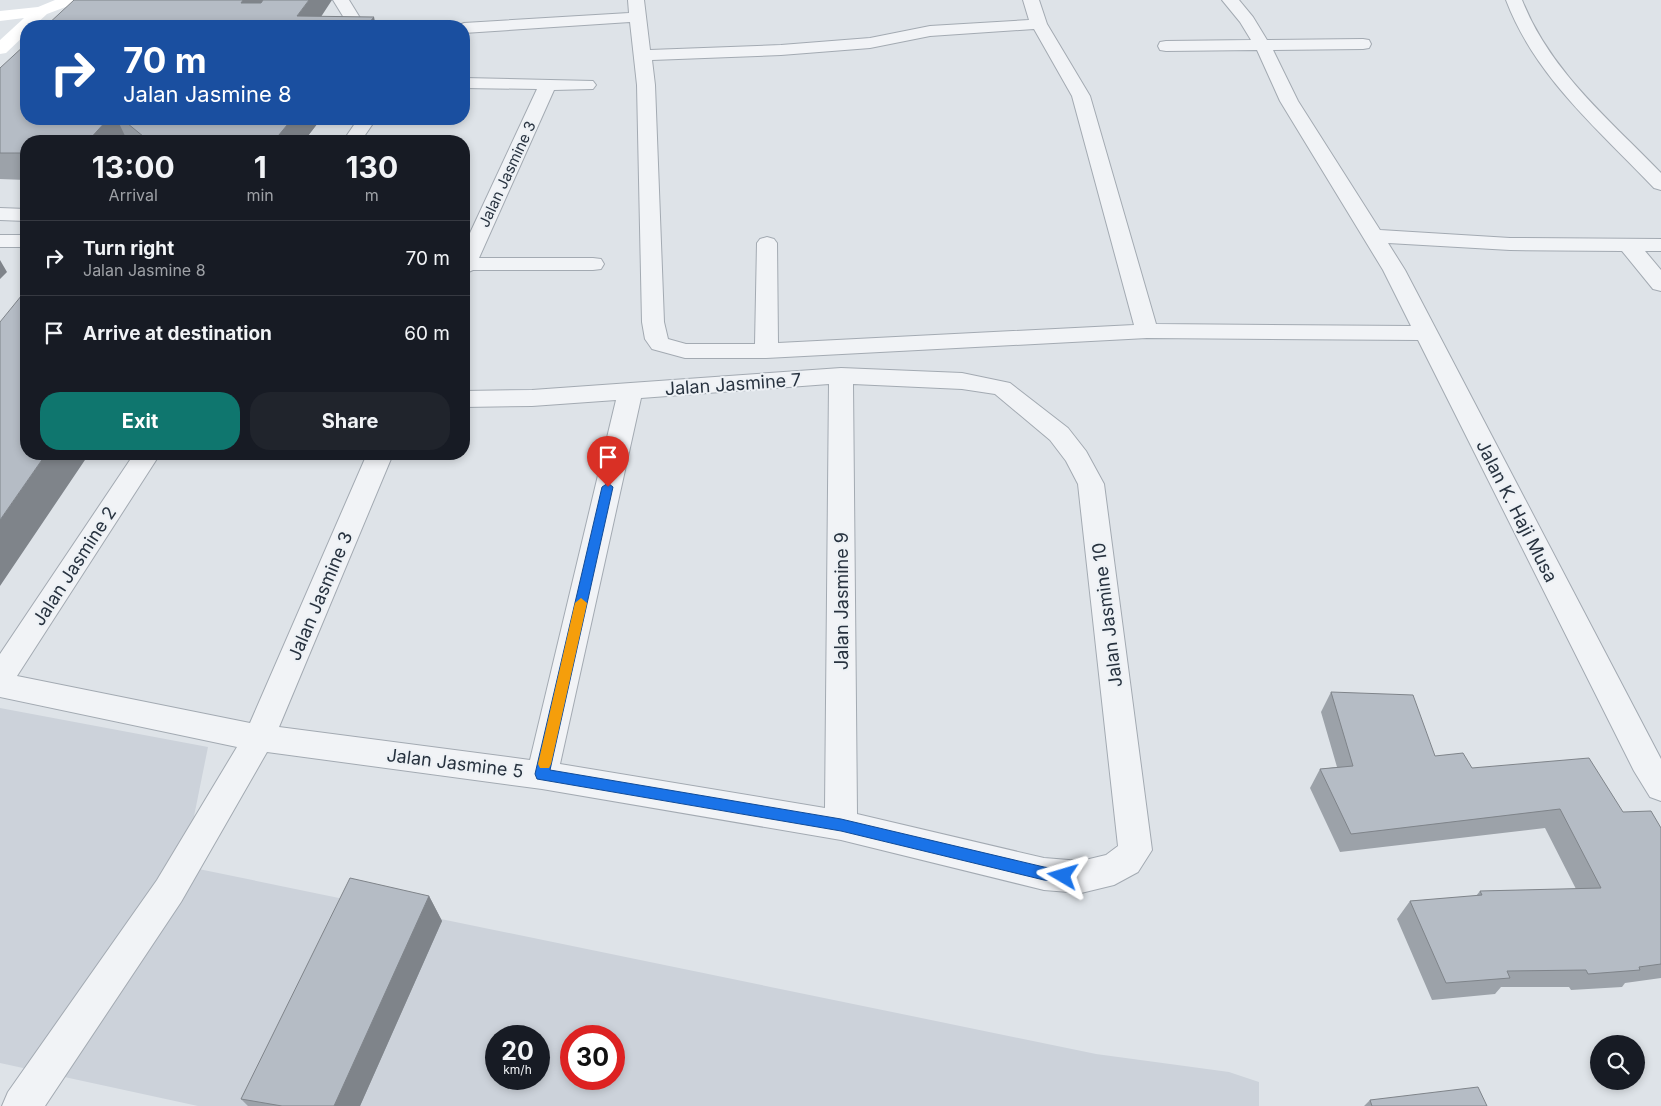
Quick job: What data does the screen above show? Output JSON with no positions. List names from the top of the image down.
{
  "streets": {
    "street": [
      "Jalan Jasmine 3",
      "Jalan Jasmine 7",
      "Jalan K. Haji Musa",
      "Jalan Jasmine 2",
      "Jalan Jasmine 9",
      "Jalan Jasmine 10",
      "Jalan Jasmine 5"
    ]
  },
  "crossings": [
    ["Jalan Jasmine 3", "Jalan Jasmine 5"],
    ["Jalan Jasmine 7", "Jalan Jasmine 9"],
    ["Jalan Jasmine 7", "Jalan Jasmine 10"],
    ["Jalan Jasmine 9", "Jalan Jasmine 5"],
    ["Jalan Jasmine 10", "Jalan Jasmine 5"]
  ],
  "page": {
    "turn": ["70 m", "Jalan Jasmine 8"],
    "eta": [
      "13:00",
      "Arrival",
      "1",
      "min",
      "130",
      "m"
    ],
    "list": [
      {
        "name": "Turn right",
        "note": "Jalan Jasmine 8",
        "value": "70 m"
      },
      {
        "name": "Arrive at destination",
        "value": "60 m"
      }
    ],
    "buttons": ["Exit", "Share"],
    "speed": "20 km/h",
    "limit": "30"
  }
}
